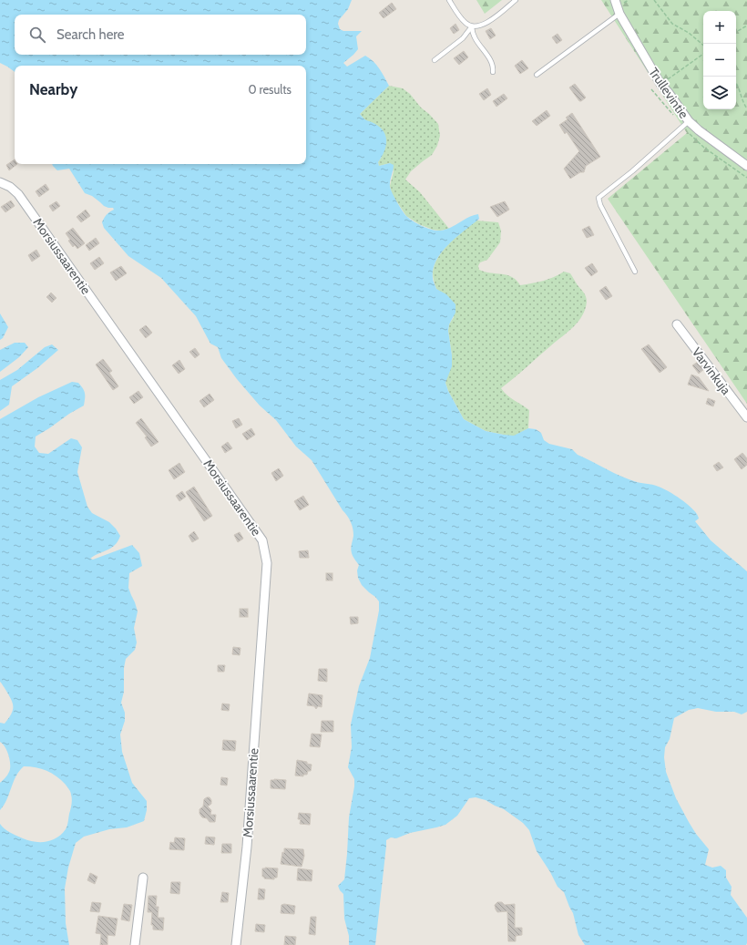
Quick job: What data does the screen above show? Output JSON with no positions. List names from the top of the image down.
{
  "streets": {
    "street": ["Trullevintie", "Morsiussaarentie", "Varvinkuja"]
  },
  "page": {
    "map_buttons": ["+", "−"],
    "search": "Search here",
    "heading": ["Nearby", "0 results"]
  }
}
